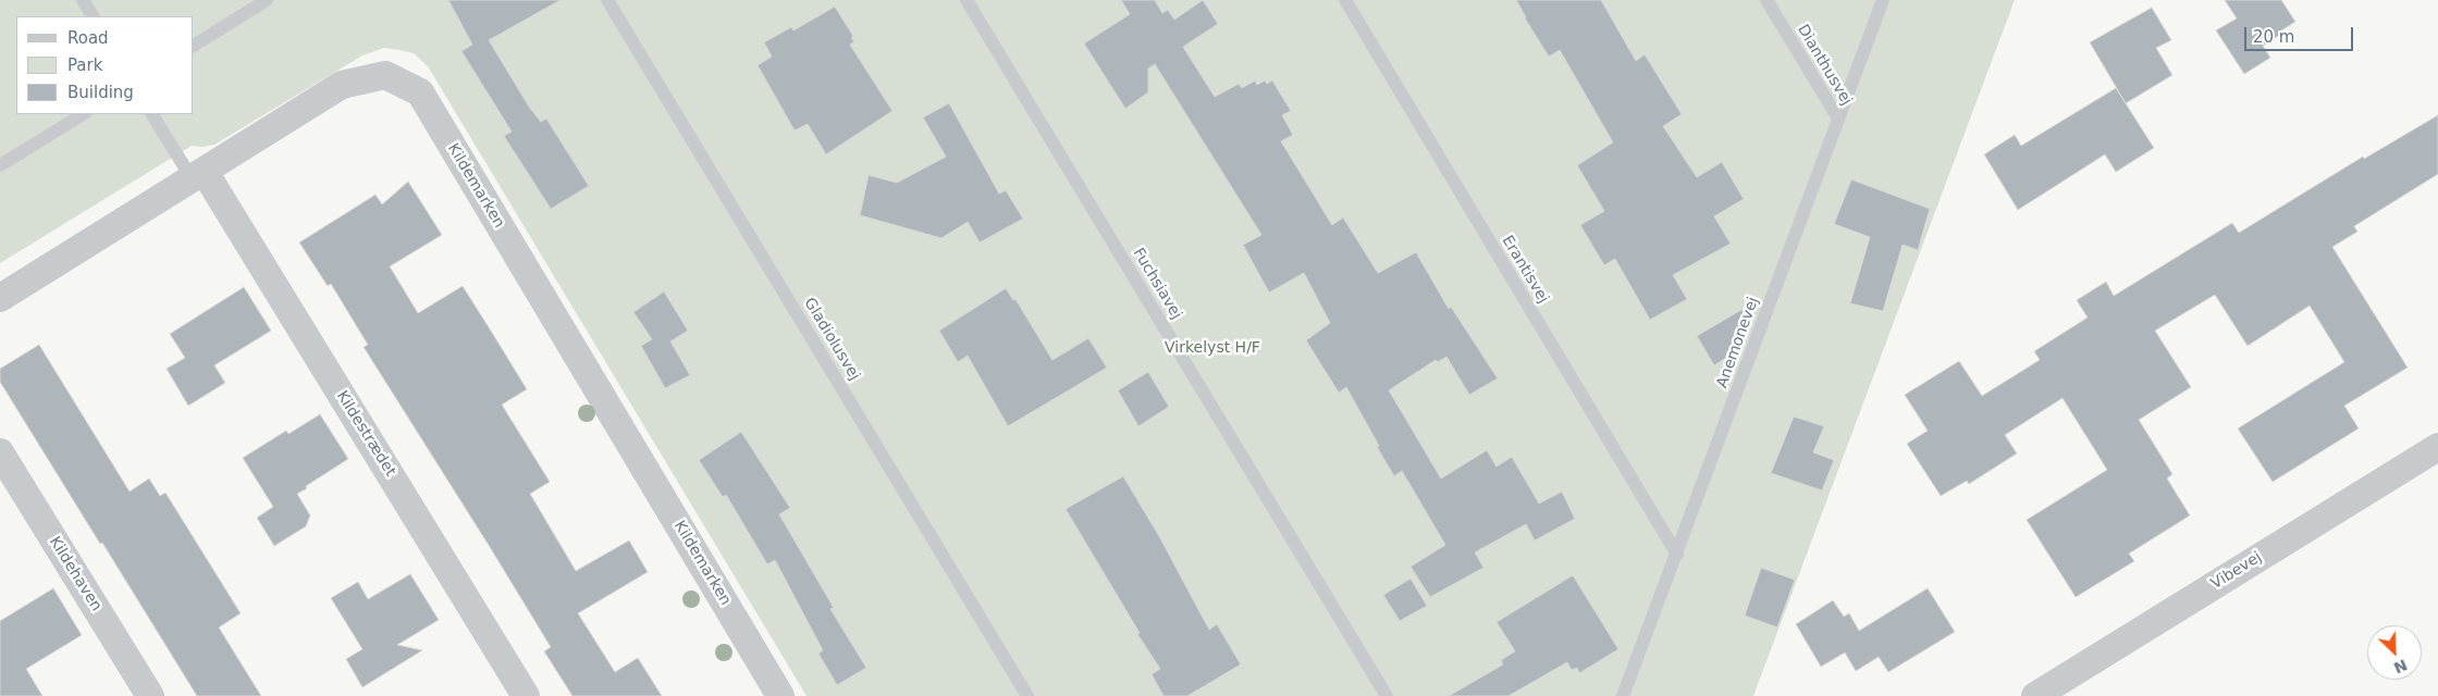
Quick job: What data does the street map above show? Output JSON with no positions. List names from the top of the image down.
{
  "streets": {
    "street": [
      "Kildemarken",
      "Kildestrædet",
      "Vibevej",
      "Kildehaven"
    ],
    "lane": [
      "Dianthusvej",
      "Erantisvej",
      "Fuchsiavej",
      "Gladiolusvej",
      "Anemonevej"
    ]
  },
  "crossings": [
    ["Dianthusvej", "Anemonevej"],
    ["Kildemarken", "Kildestrædet"],
    ["Erantisvej", "Anemonevej"]
  ],
  "parks": ["Virkelyst H/F"],
  "legend": ["Road", "Park", "Building"],
  "scale_bar": "20 m",
  "north": "bottom right"
}
